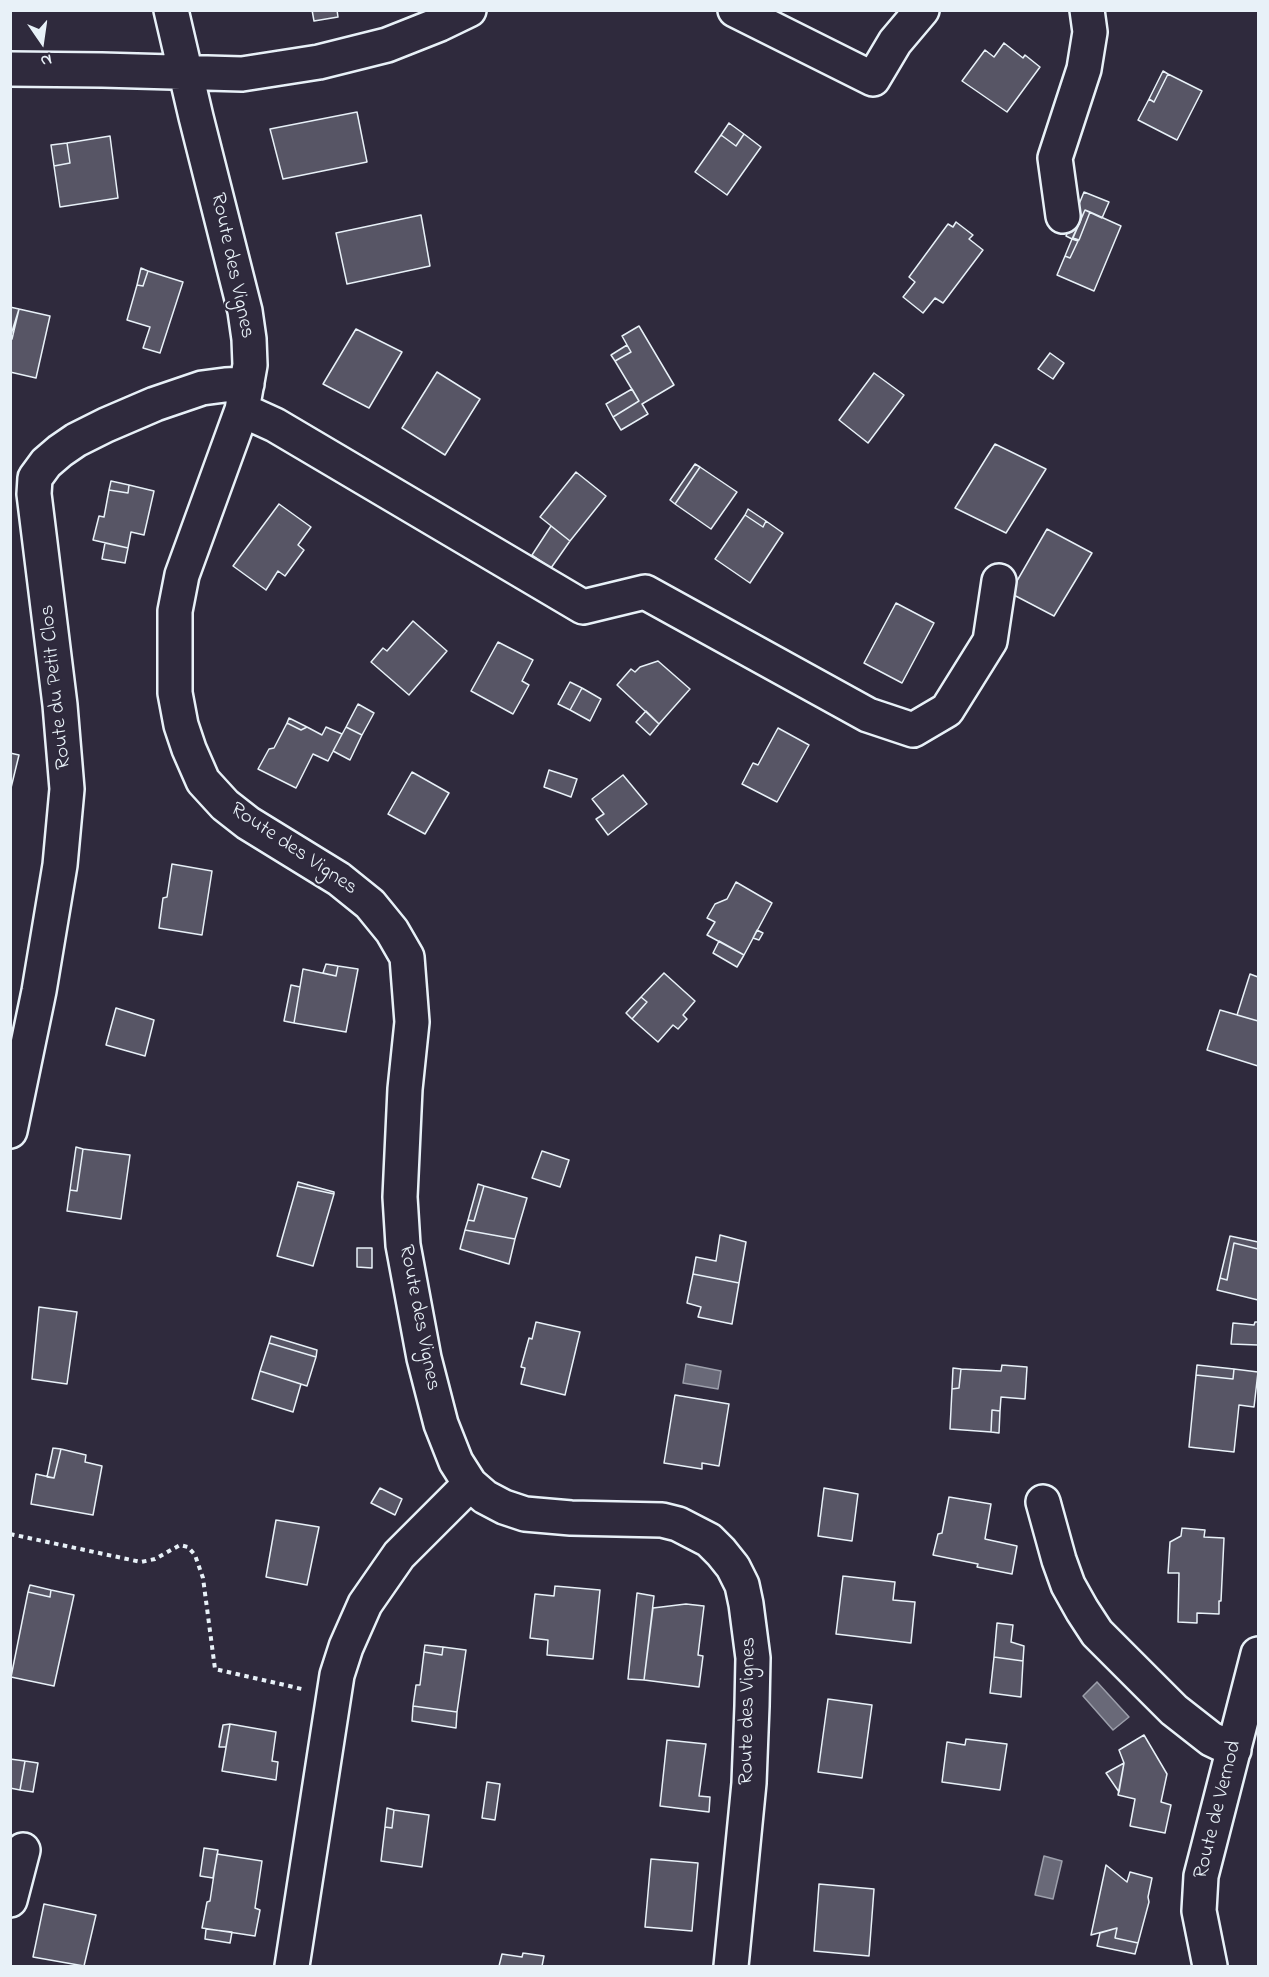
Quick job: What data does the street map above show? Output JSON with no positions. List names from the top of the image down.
{
  "streets": {
    "street": ["Route des Vignes", "Route du Petit Clos", "Route de Vernod"]
  },
  "crossings": [
    ["Route des Vignes", "Route du Petit Clos"]
  ],
  "north": "bottom"
}
